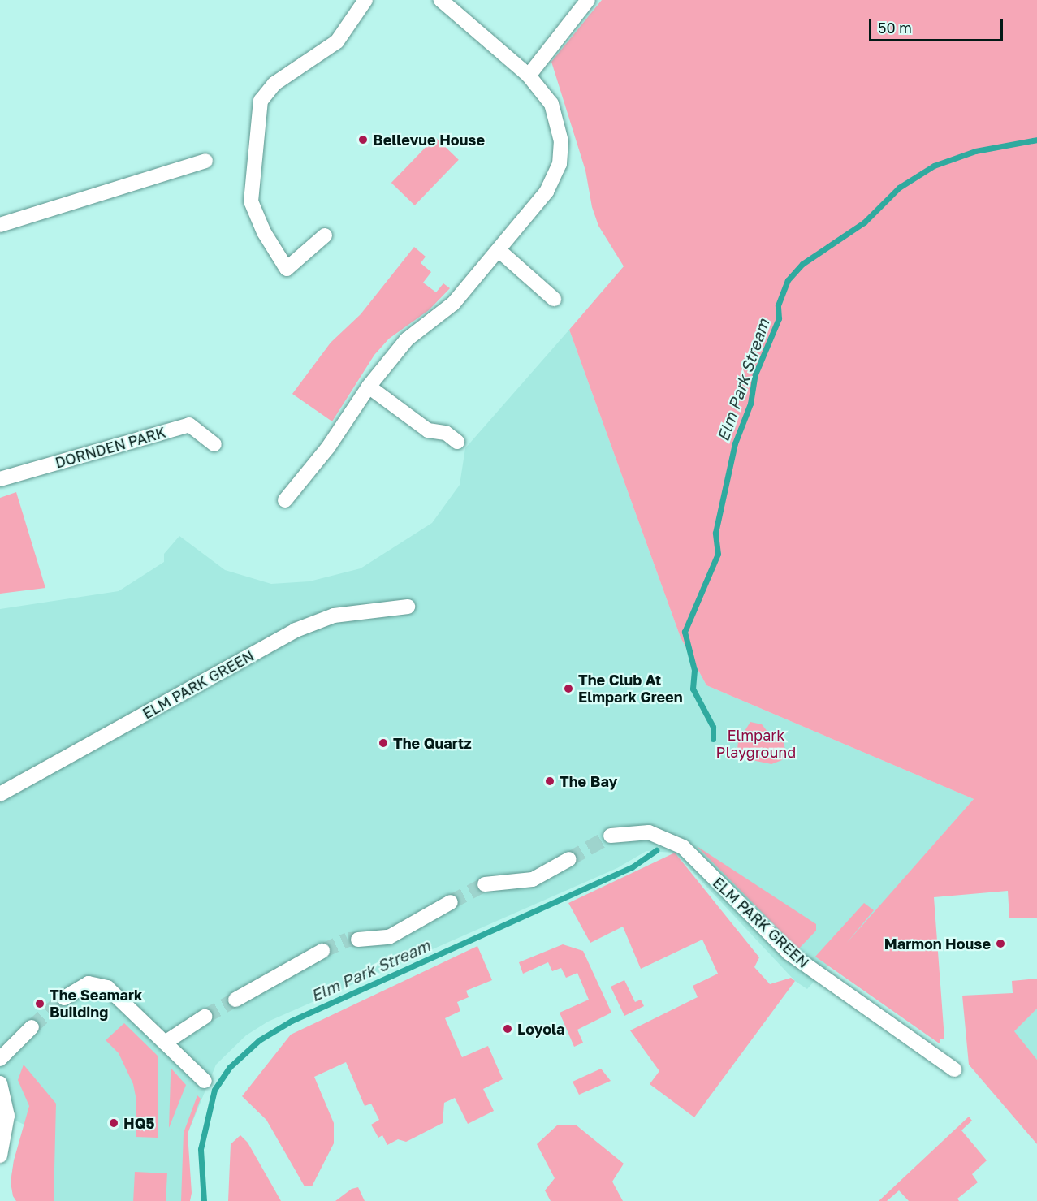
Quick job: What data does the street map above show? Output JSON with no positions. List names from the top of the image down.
{
  "streets": {
    "street": ["DORNDEN PARK", "ELM PARK GREEN"]
  },
  "water": ["Elm Park Stream"],
  "parks": ["Elmpark Playground"],
  "places": [
    "Bellevue House",
    "The Club At Elmpark Green",
    "The Quartz",
    "The Bay",
    "Marmon House",
    "The Seamark Building",
    "Loyola",
    "HQ5"
  ],
  "scale_bar": "50 m"
}
